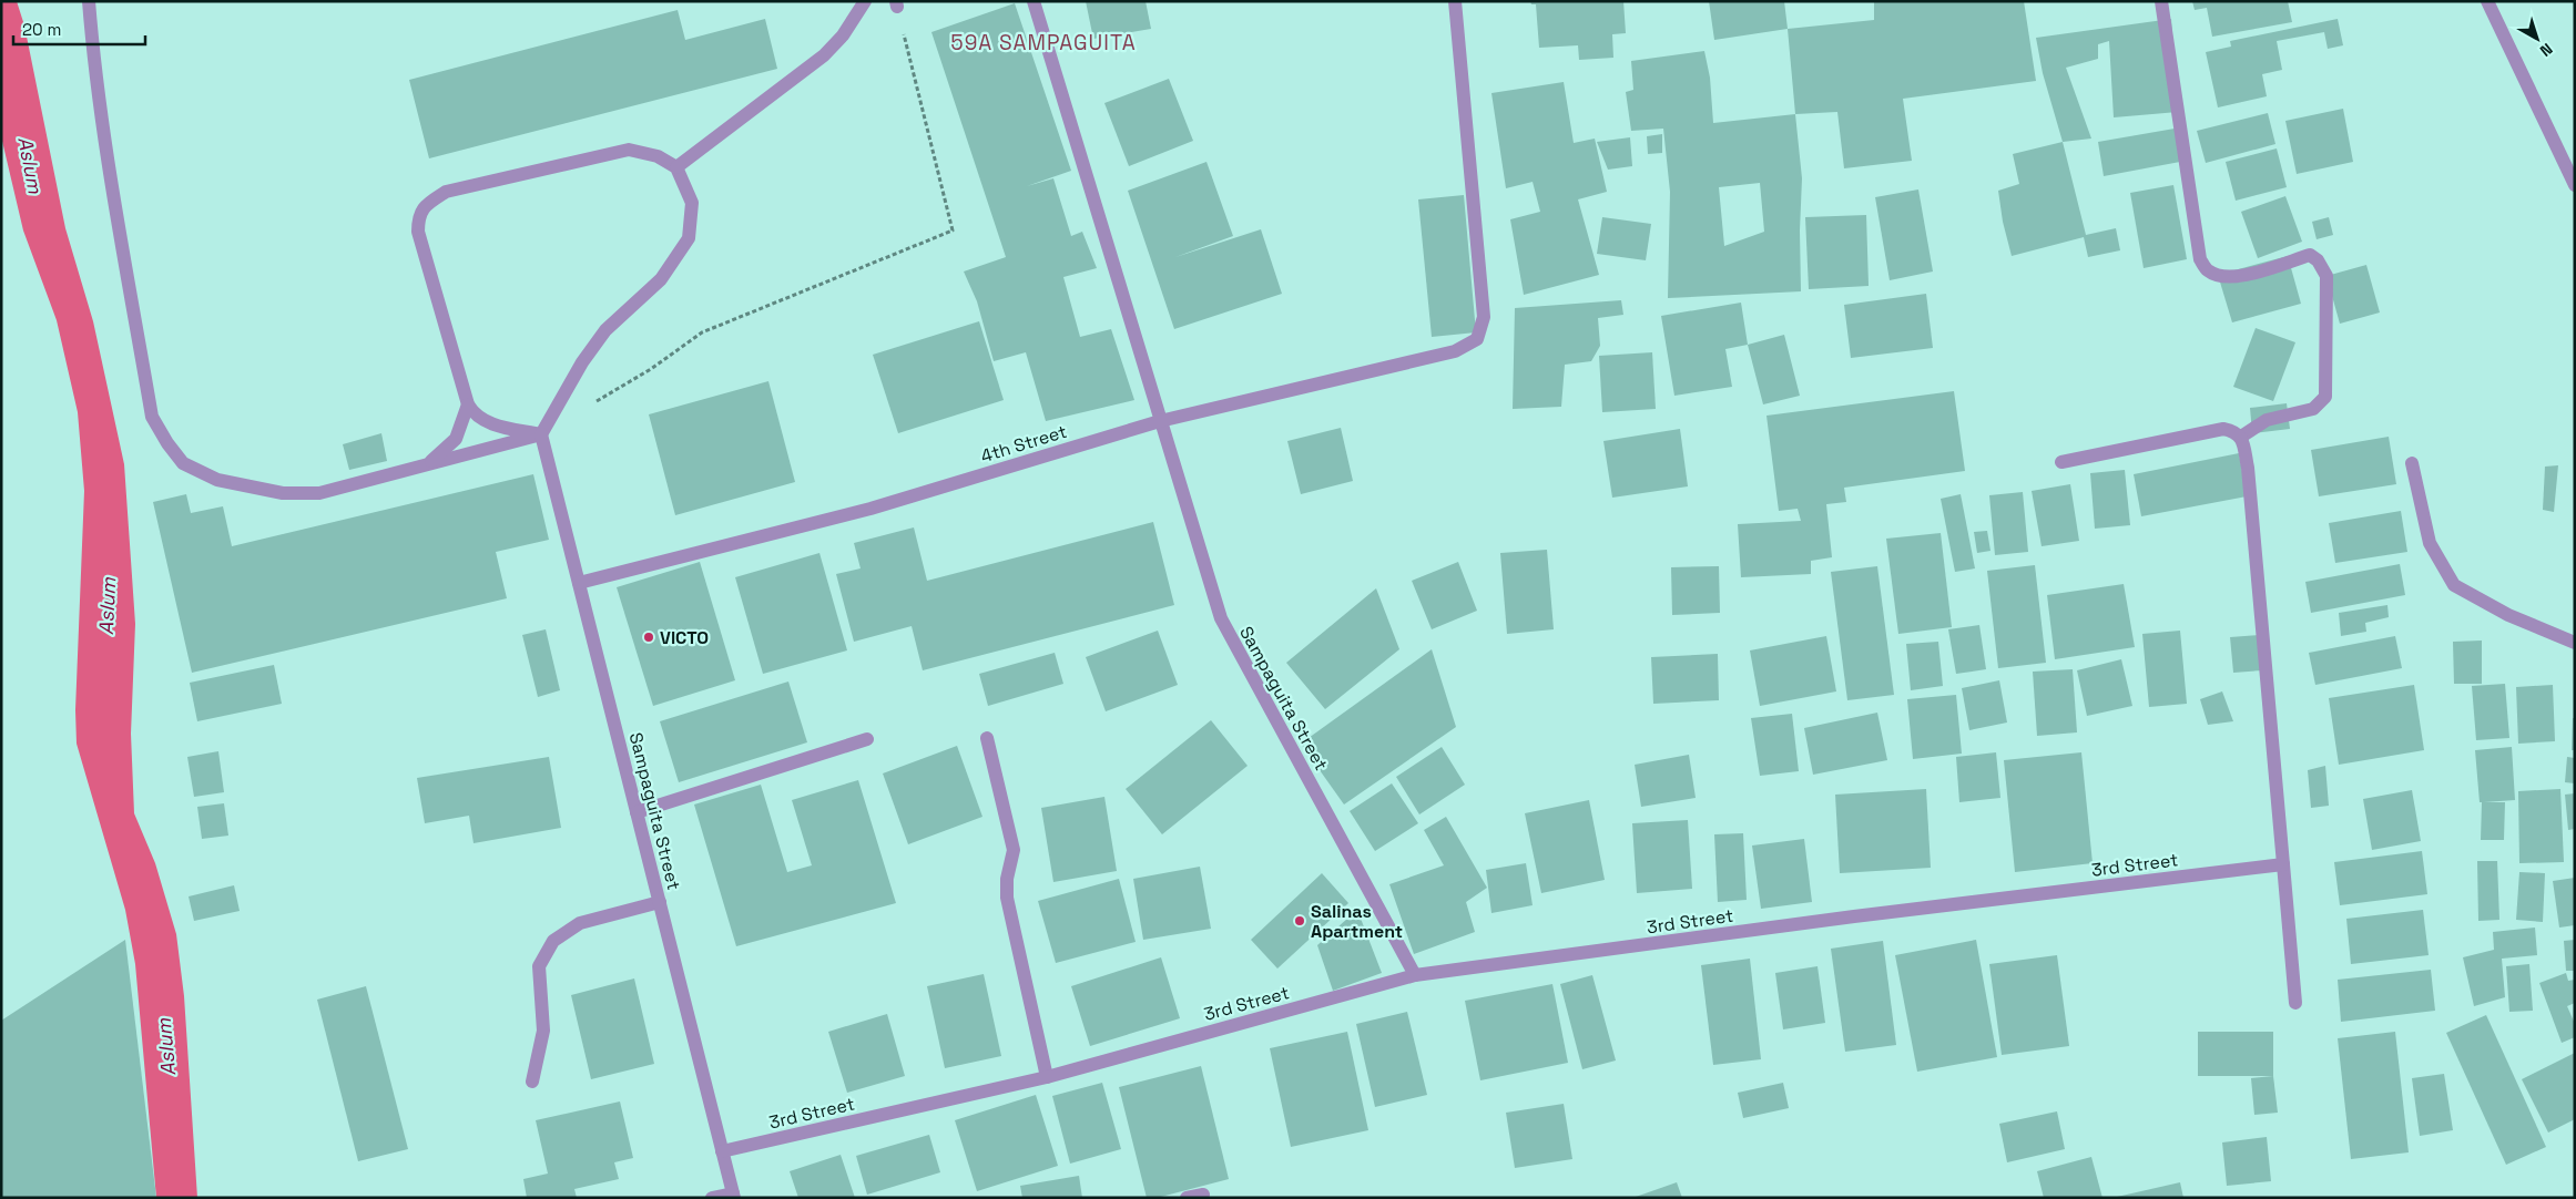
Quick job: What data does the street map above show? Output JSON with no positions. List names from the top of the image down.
{
  "streets": {
    "street": ["4th Street", "Sampaguita Street", "3rd Street"]
  },
  "crossings": [
    ["4th Street", "Sampaguita Street"],
    ["Sampaguita Street", "3rd Street"]
  ],
  "districts": ["59A SAMPAGUITA"],
  "water": ["Aslum"],
  "places": ["VICTO", "Salinas Apartment"],
  "scale_bar": "20 m",
  "north": "bottom right"
}
